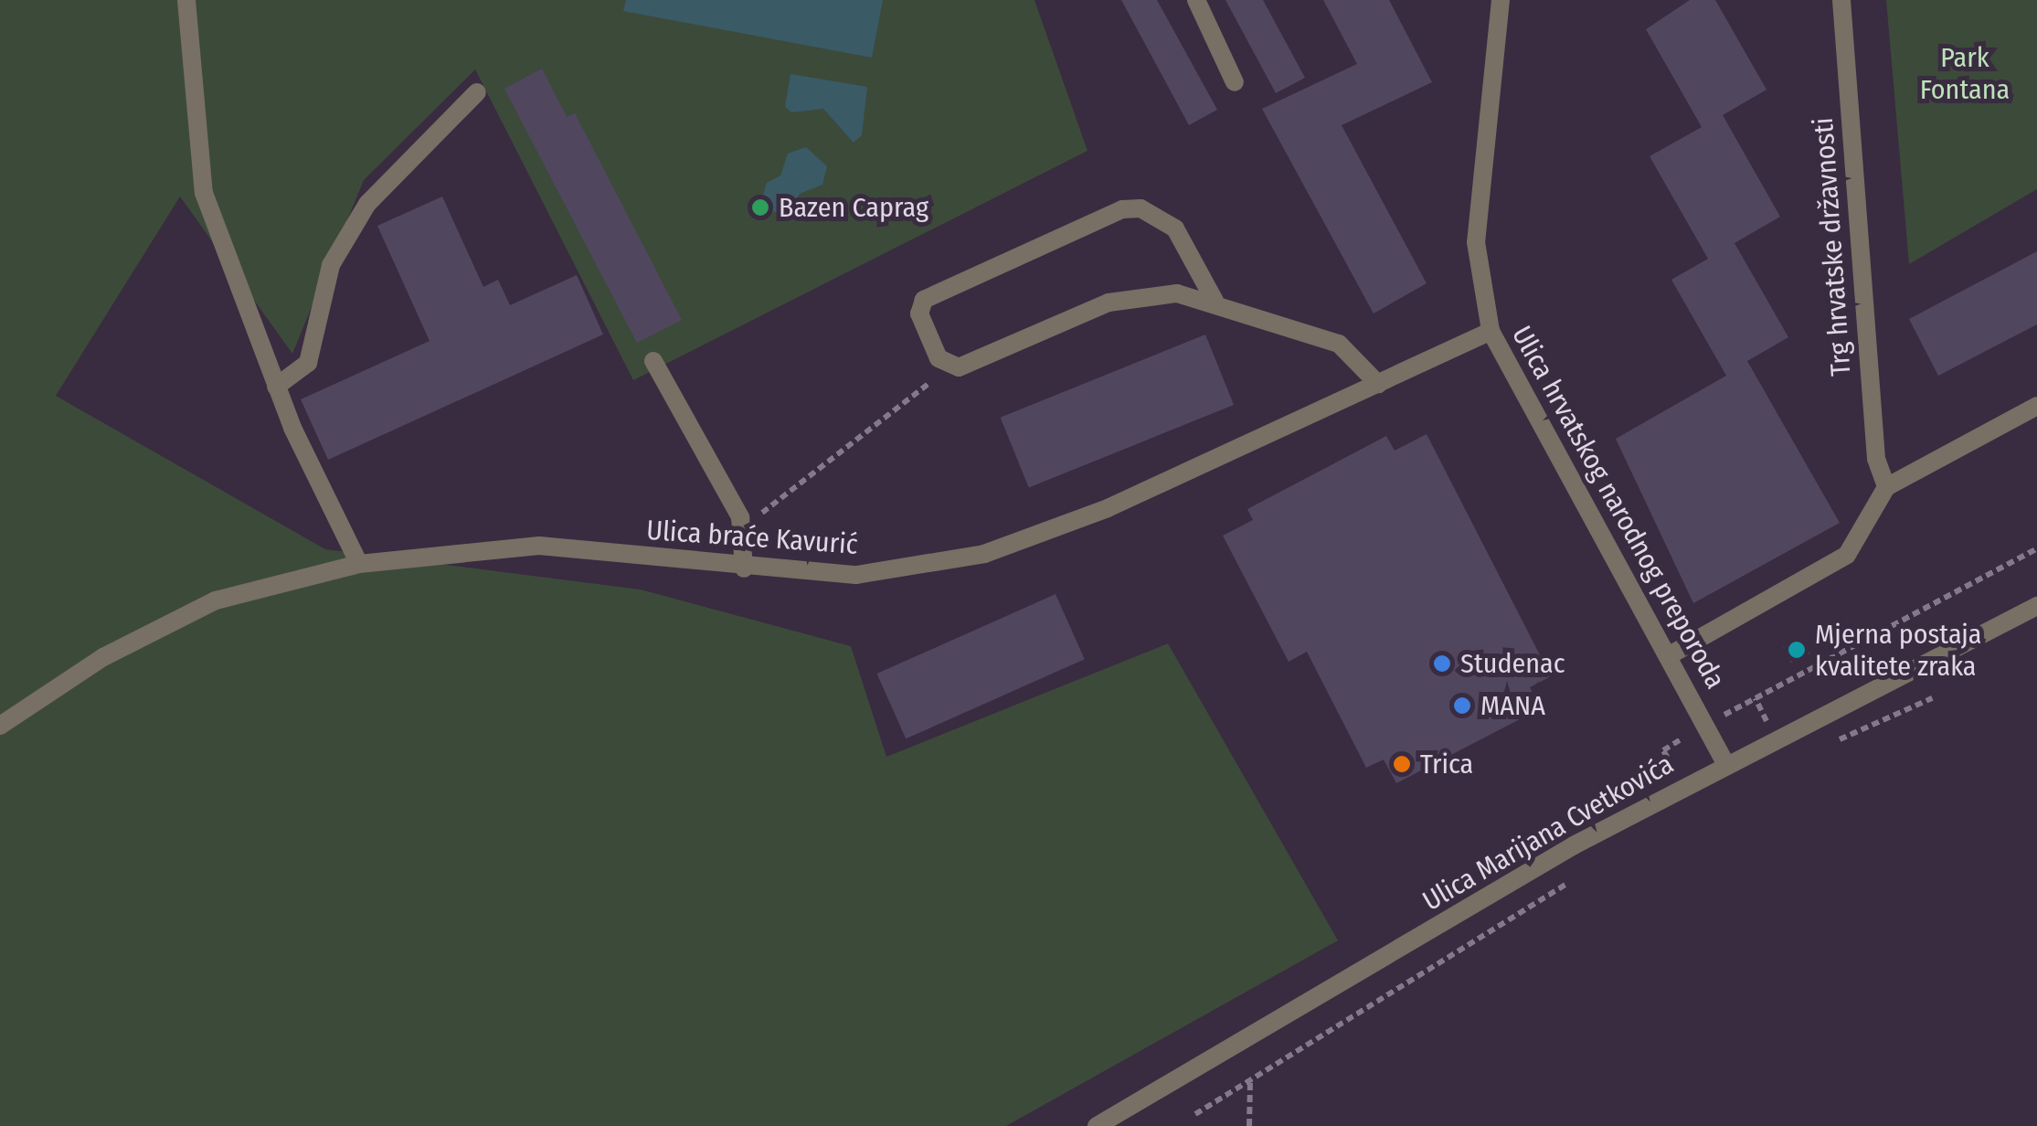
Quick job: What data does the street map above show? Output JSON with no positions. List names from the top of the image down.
{
  "streets": {
    "street": [
      "Trg hrvatske državnosti",
      "Ulica hrvatskog narodnog preporoda",
      "Ulica braće Kavurić",
      "Ulica Marijana Cvetkovića"
    ]
  },
  "crossings": [
    ["Ulica hrvatskog narodnog preporoda", "Ulica braće Kavurić"],
    ["Ulica hrvatskog narodnog preporoda", "Ulica Marijana Cvetkovića"]
  ],
  "parks": ["Park Fontana"],
  "places": [
    "Bazen Caprag",
    "Mjerna postaja kvalitete zraka",
    "Studenac",
    "MANA",
    "Trica"
  ]
}
